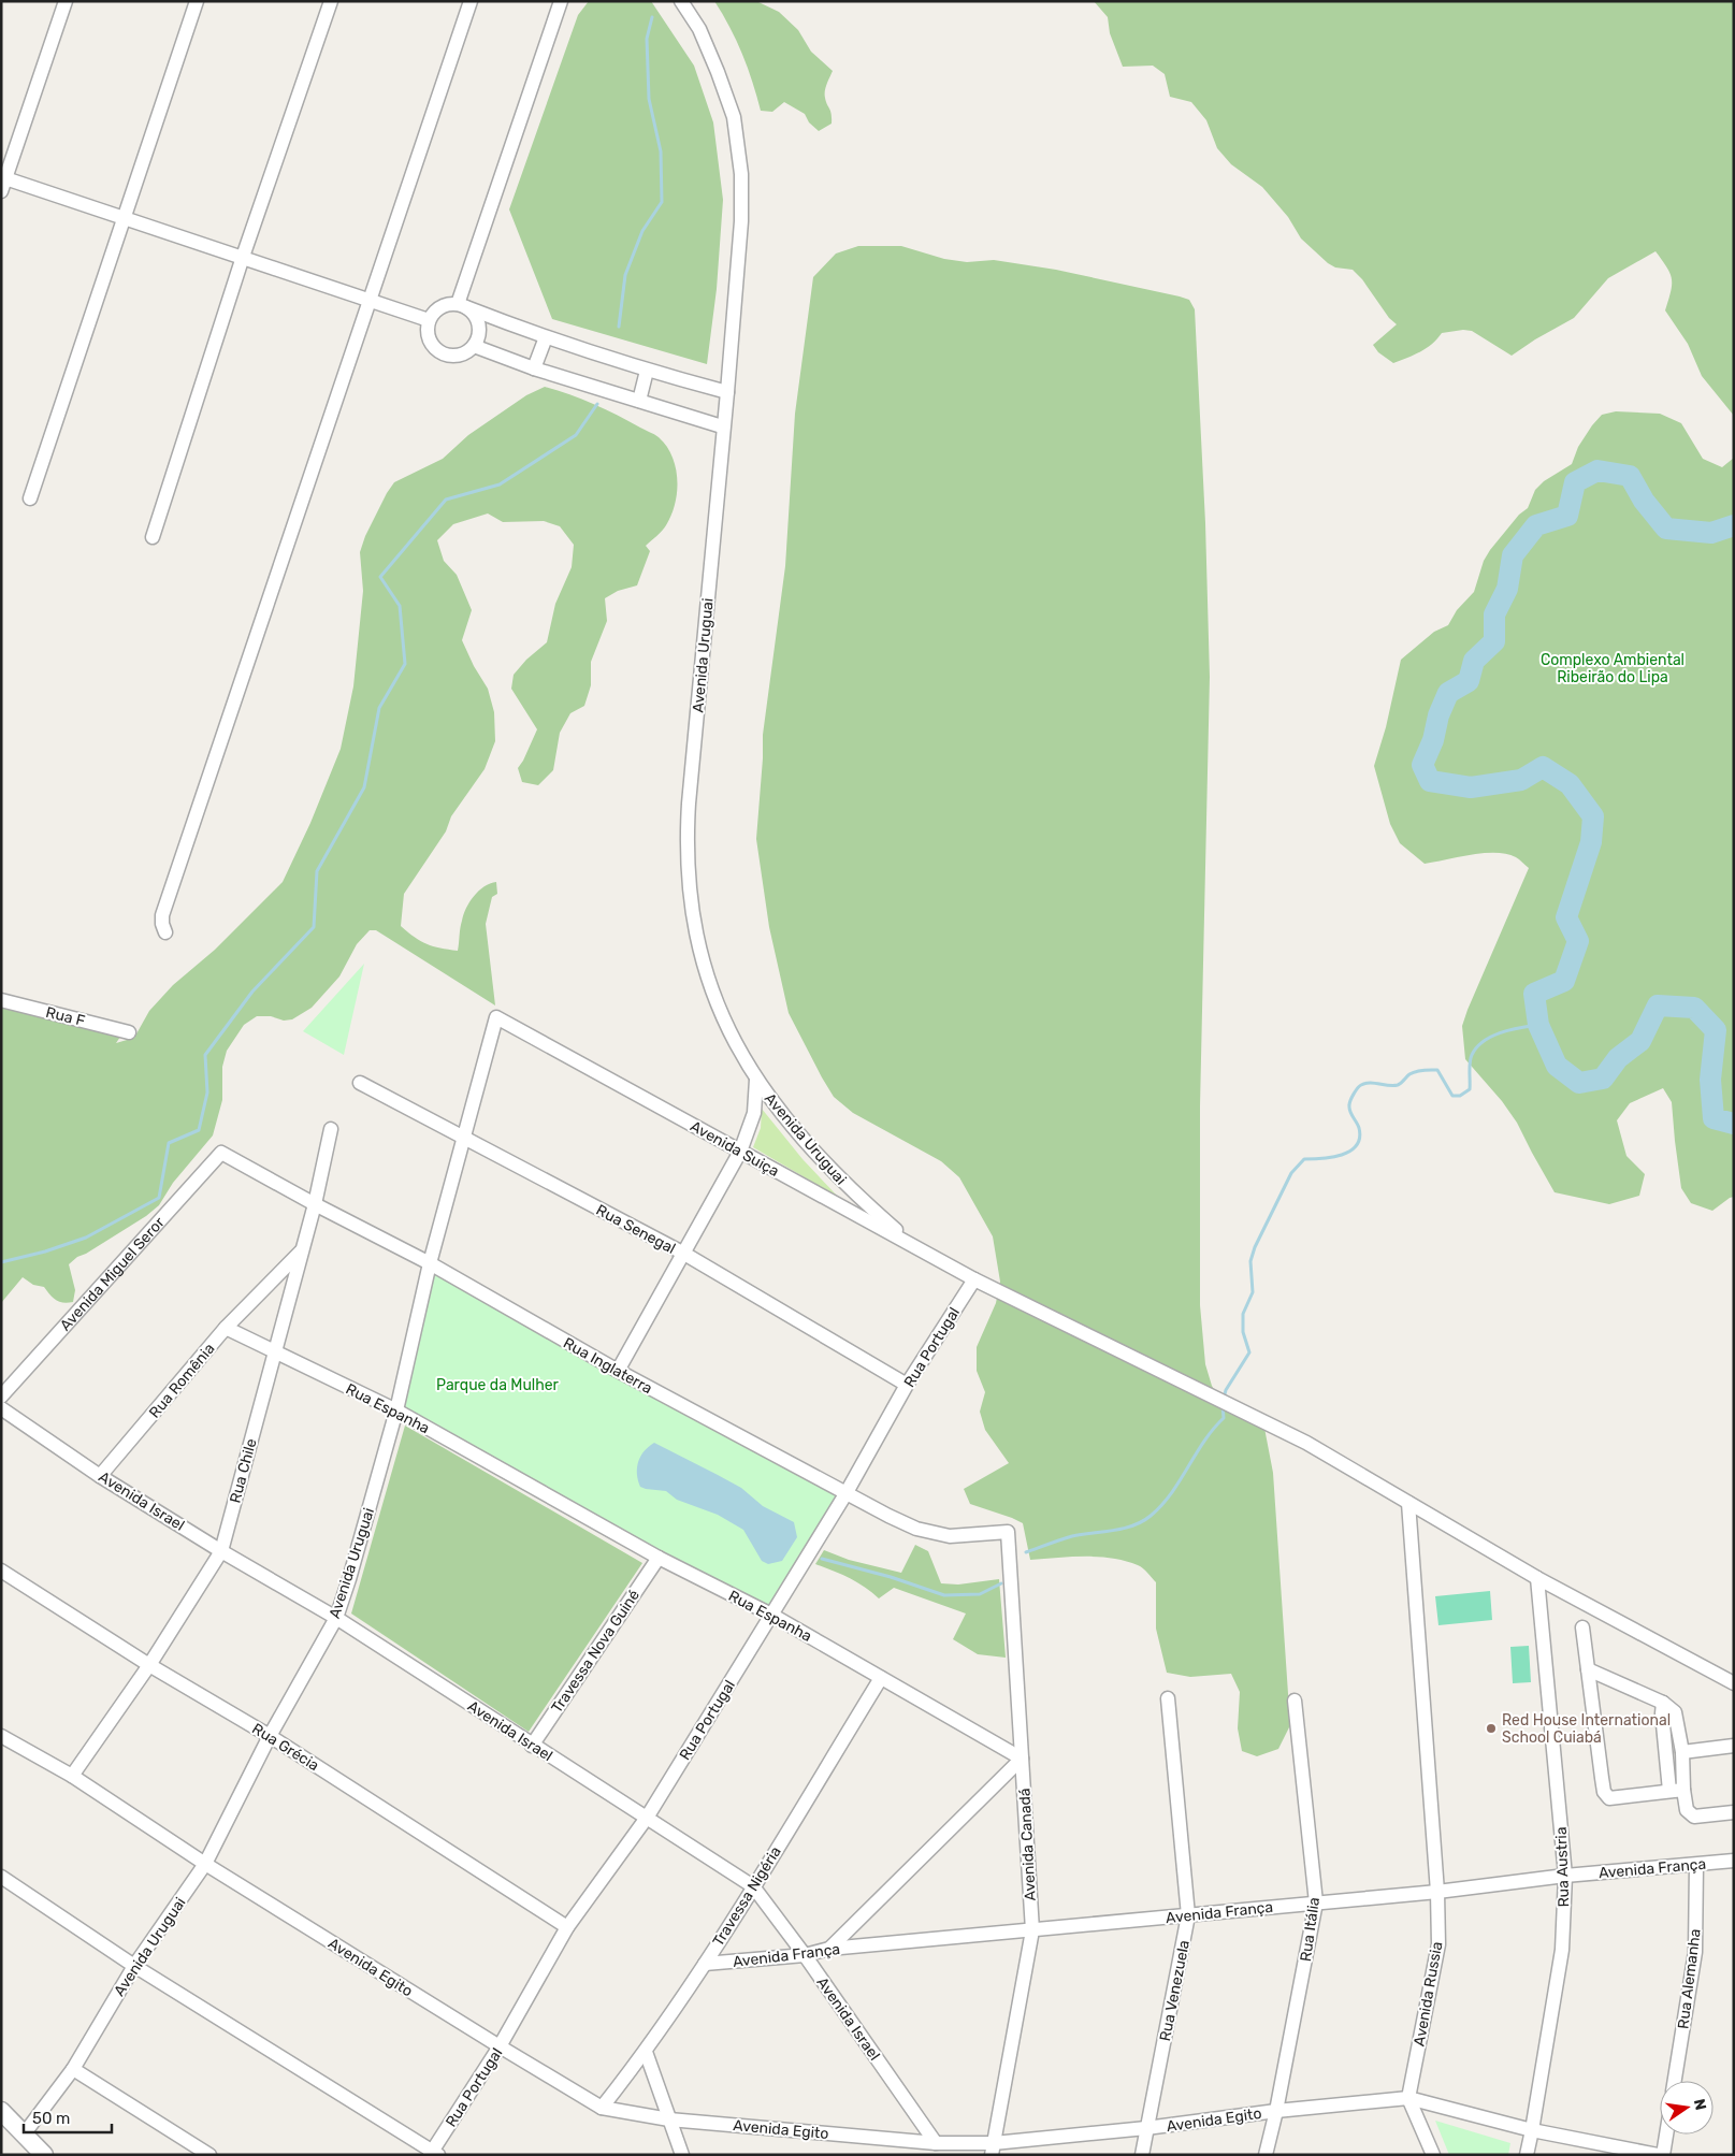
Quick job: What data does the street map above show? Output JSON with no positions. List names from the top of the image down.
{
  "streets": {
    "street": [
      "Avenida Uruguai",
      "Rua F",
      "Avenida Suiça",
      "Rua Senegal",
      "Avenida Miguel Seror",
      "Rua Portugal",
      "Rua Inglaterra",
      "Rua Romênia",
      "Rua Espanha",
      "Rua Chile",
      "Avenida Israel",
      "Travessa Nova Guiné",
      "Rua Grécia",
      "Avenida Canadá",
      "Rua Austria",
      "Avenida França",
      "Travessa Nigéria",
      "Rua Itália",
      "Avenida Egito",
      "Rua Alemanha",
      "Rua Venezuela",
      "Avenida Russia"
    ]
  },
  "crossings": [
    ["Avenida Uruguai", "Avenida Suiça"],
    ["Avenida Uruguai", "Rua Senegal"],
    ["Avenida Uruguai", "Rua Inglaterra"],
    ["Avenida Uruguai", "Rua Espanha"],
    ["Avenida Uruguai", "Avenida Israel"],
    ["Avenida Uruguai", "Rua Grécia"],
    ["Avenida Uruguai", "Avenida Egito"],
    ["Avenida Suiça", "Rua Portugal"],
    ["Avenida Suiça", "Rua Austria"],
    ["Avenida Suiça", "Avenida Russia"],
    ["Rua Senegal", "Rua Portugal"],
    ["Avenida Miguel Seror", "Rua Inglaterra"],
    ["Rua Portugal", "Rua Inglaterra"],
    ["Rua Portugal", "Rua Espanha"],
    ["Rua Portugal", "Avenida Israel"],
    ["Rua Portugal", "Rua Grécia"],
    ["Rua Portugal", "Avenida Egito"],
    ["Rua Inglaterra", "Rua Chile"],
    ["Rua Inglaterra", "Avenida Canadá"],
    ["Rua Romênia", "Rua Chile"],
    ["Rua Romênia", "Avenida Israel"],
    ["Rua Espanha", "Rua Chile"],
    ["Rua Espanha", "Travessa Nova Guiné"],
    ["Rua Espanha", "Avenida Canadá"],
    ["Rua Espanha", "Travessa Nigéria"],
    ["Rua Chile", "Avenida Israel"],
    ["Rua Chile", "Rua Grécia"],
    ["Rua Chile", "Avenida Egito"],
    ["Avenida Israel", "Travessa Nova Guiné"],
    ["Avenida Israel", "Avenida França"],
    ["Avenida Israel", "Travessa Nigéria"],
    ["Avenida Israel", "Avenida Egito"],
    ["Avenida Canadá", "Avenida França"],
    ["Avenida Canadá", "Avenida Egito"],
    ["Rua Austria", "Avenida França"],
    ["Rua Austria", "Avenida Egito"],
    ["Avenida França", "Travessa Nigéria"],
    ["Avenida França", "Rua Itália"],
    ["Avenida França", "Rua Alemanha"],
    ["Avenida França", "Rua Venezuela"],
    ["Avenida França", "Avenida Russia"],
    ["Travessa Nigéria", "Avenida Egito"],
    ["Rua Itália", "Avenida Egito"],
    ["Avenida Egito", "Rua Venezuela"],
    ["Avenida Egito", "Avenida Russia"]
  ],
  "parks": ["Complexo Ambiental Ribeirão do Lipa", "Parque da Mulher"],
  "places": ["Red House International School Cuiabá"],
  "scale_bar": "50 m",
  "north": "right"
}
